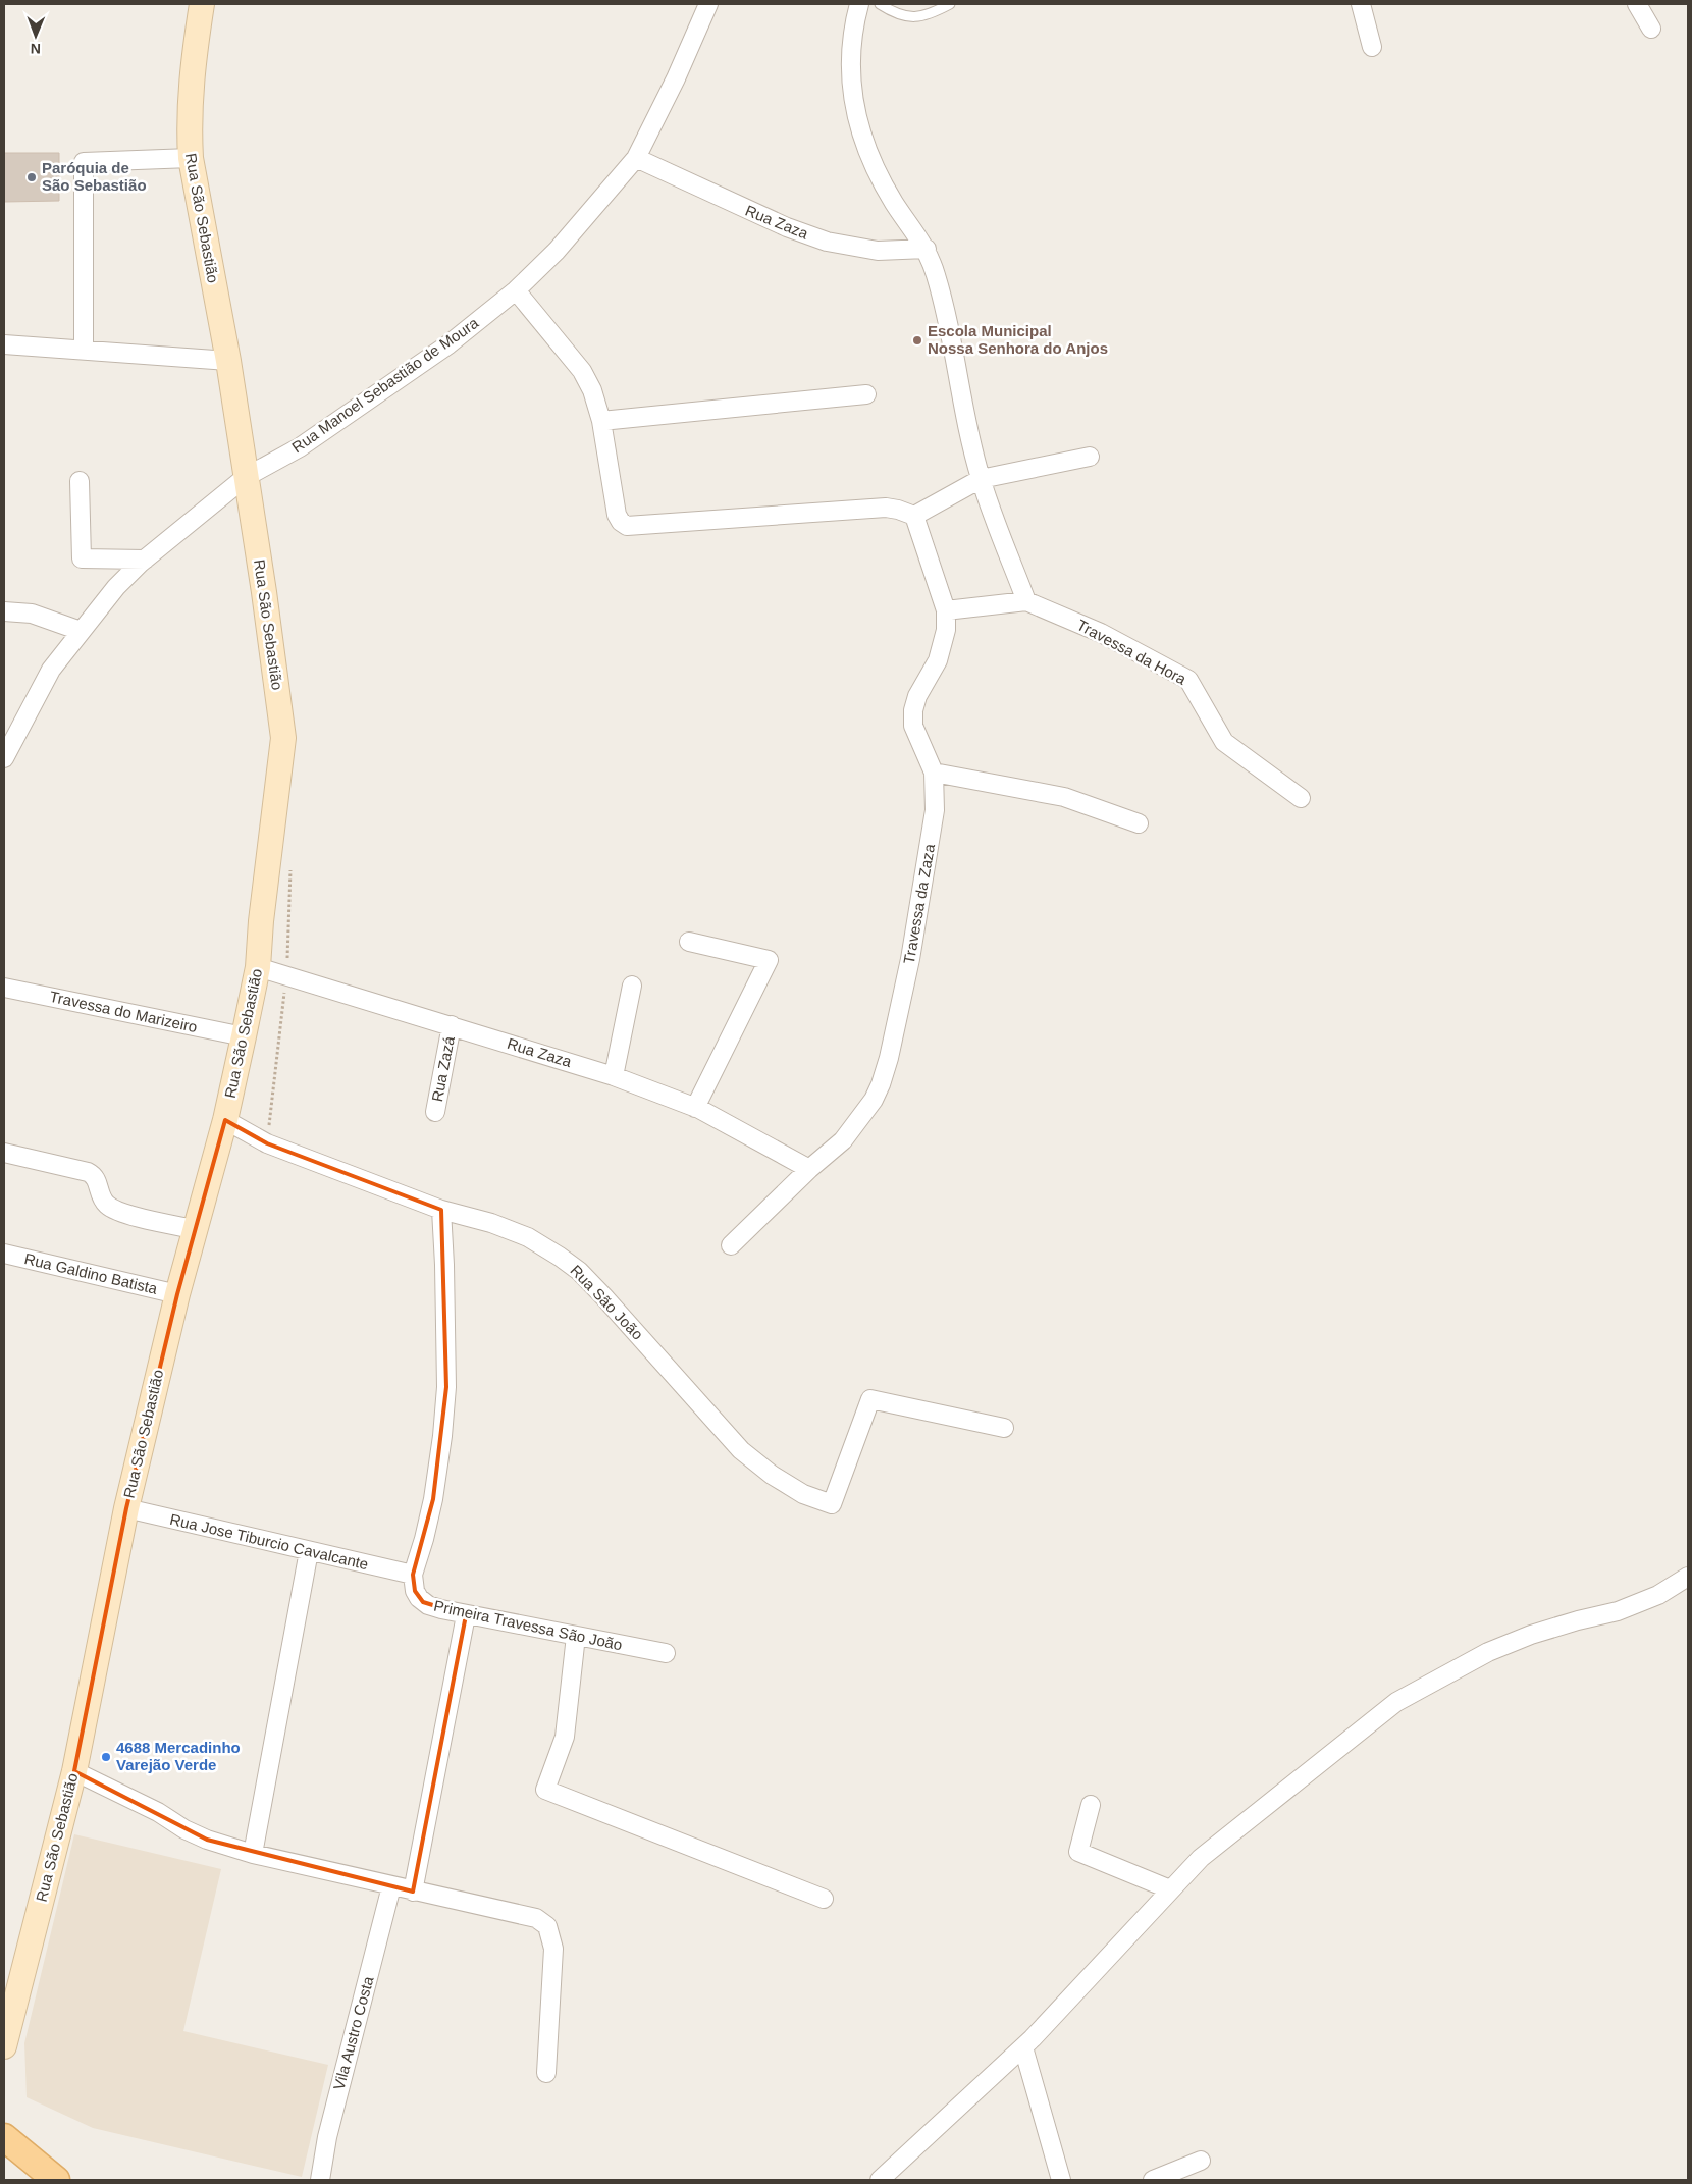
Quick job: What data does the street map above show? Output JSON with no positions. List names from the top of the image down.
{
  "streets": {
    "street": [
      "Rua São Sebastião",
      "Rua Zaza",
      "Rua Manoel Sebastião de Moura",
      "Travessa da Hora",
      "Travessa da Zaza",
      "Travessa do Marizeiro",
      "Rua Zazá",
      "Rua Galdino Batista",
      "Rua São João",
      "Rua Jose Tiburcio Cavalcante",
      "Primeira Travessa São João",
      "Vila Austro Costa"
    ]
  },
  "crossings": [
    ["Rua São Sebastião", "Rua Zaza"],
    ["Rua São Sebastião", "Rua Manoel Sebastião de Moura"],
    ["Rua São Sebastião", "Travessa do Marizeiro"],
    ["Rua São Sebastião", "Rua Galdino Batista"],
    ["Rua São Sebastião", "Rua São João"],
    ["Rua São Sebastião", "Rua Jose Tiburcio Cavalcante"],
    ["Rua Zaza", "Rua Manoel Sebastião de Moura"],
    ["Rua Zaza", "Travessa da Zaza"],
    ["Rua Zaza", "Rua Zazá"],
    ["Travessa da Hora", "Travessa da Zaza"],
    ["Rua Jose Tiburcio Cavalcante", "Primeira Travessa São João"]
  ],
  "places": ["Paróquia de São Sebastião", "Escola Municipal Nossa Senhora do Anjos", "4688 Mercadinho Varejão Verde"],
  "north": "bottom"
}
